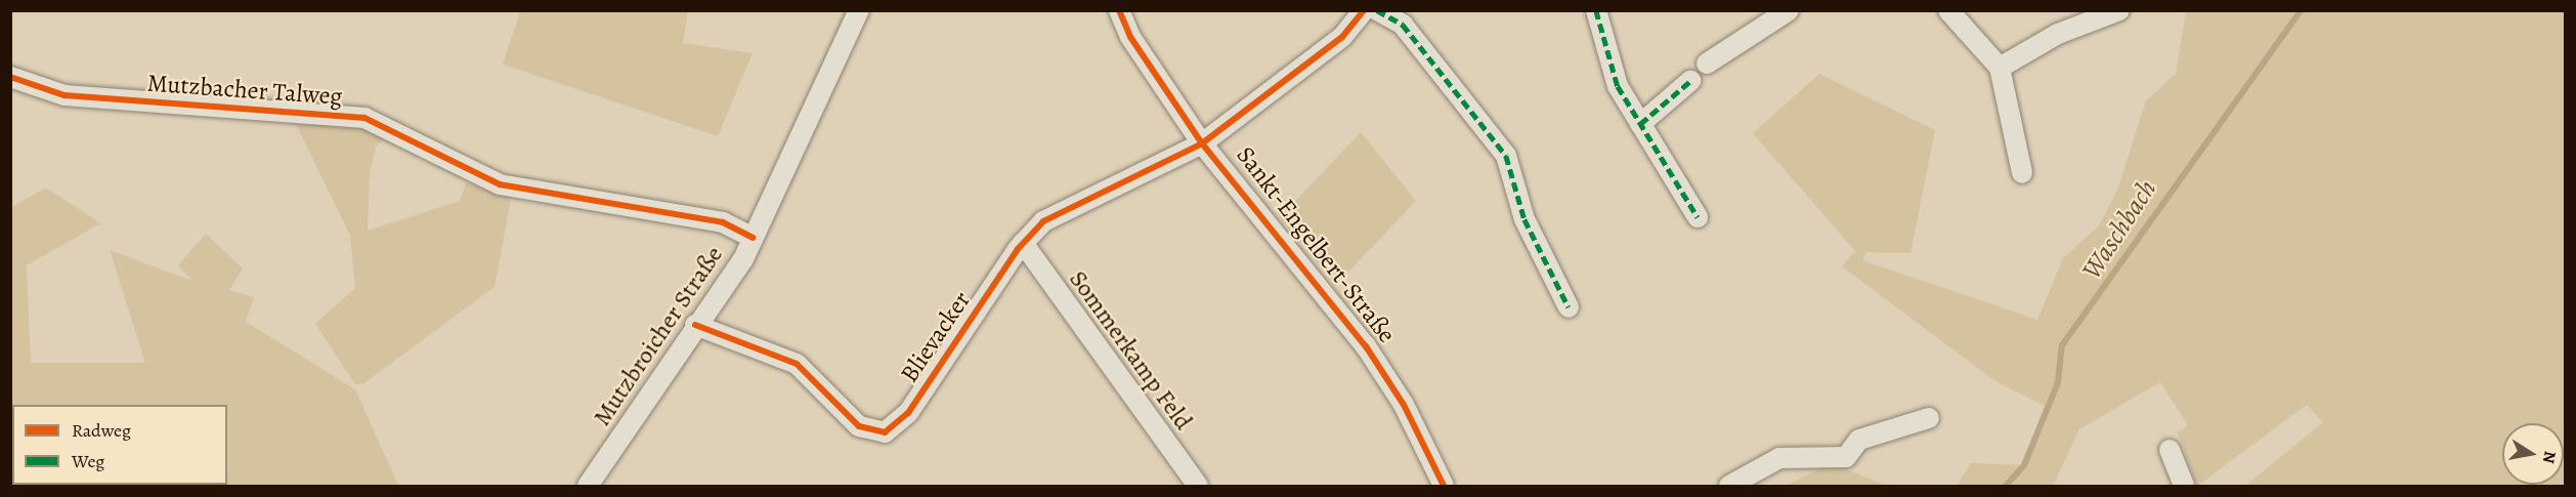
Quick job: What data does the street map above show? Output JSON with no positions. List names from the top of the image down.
{
  "streets": {
    "street": [
      "Mutzbacher Talweg",
      "Sankt-Engelbert-Straße",
      "Mutzbroicher Straße",
      "Blievacker",
      "Sommerkamp Feld"
    ]
  },
  "crossings": [
    ["Mutzbacher Talweg", "Mutzbroicher Straße"],
    ["Sankt-Engelbert-Straße", "Blievacker"],
    ["Mutzbroicher Straße", "Blievacker"],
    ["Blievacker", "Sommerkamp Feld"]
  ],
  "water": ["Waschbach"],
  "legend": ["Radweg", "Weg"],
  "north": "right"
}
